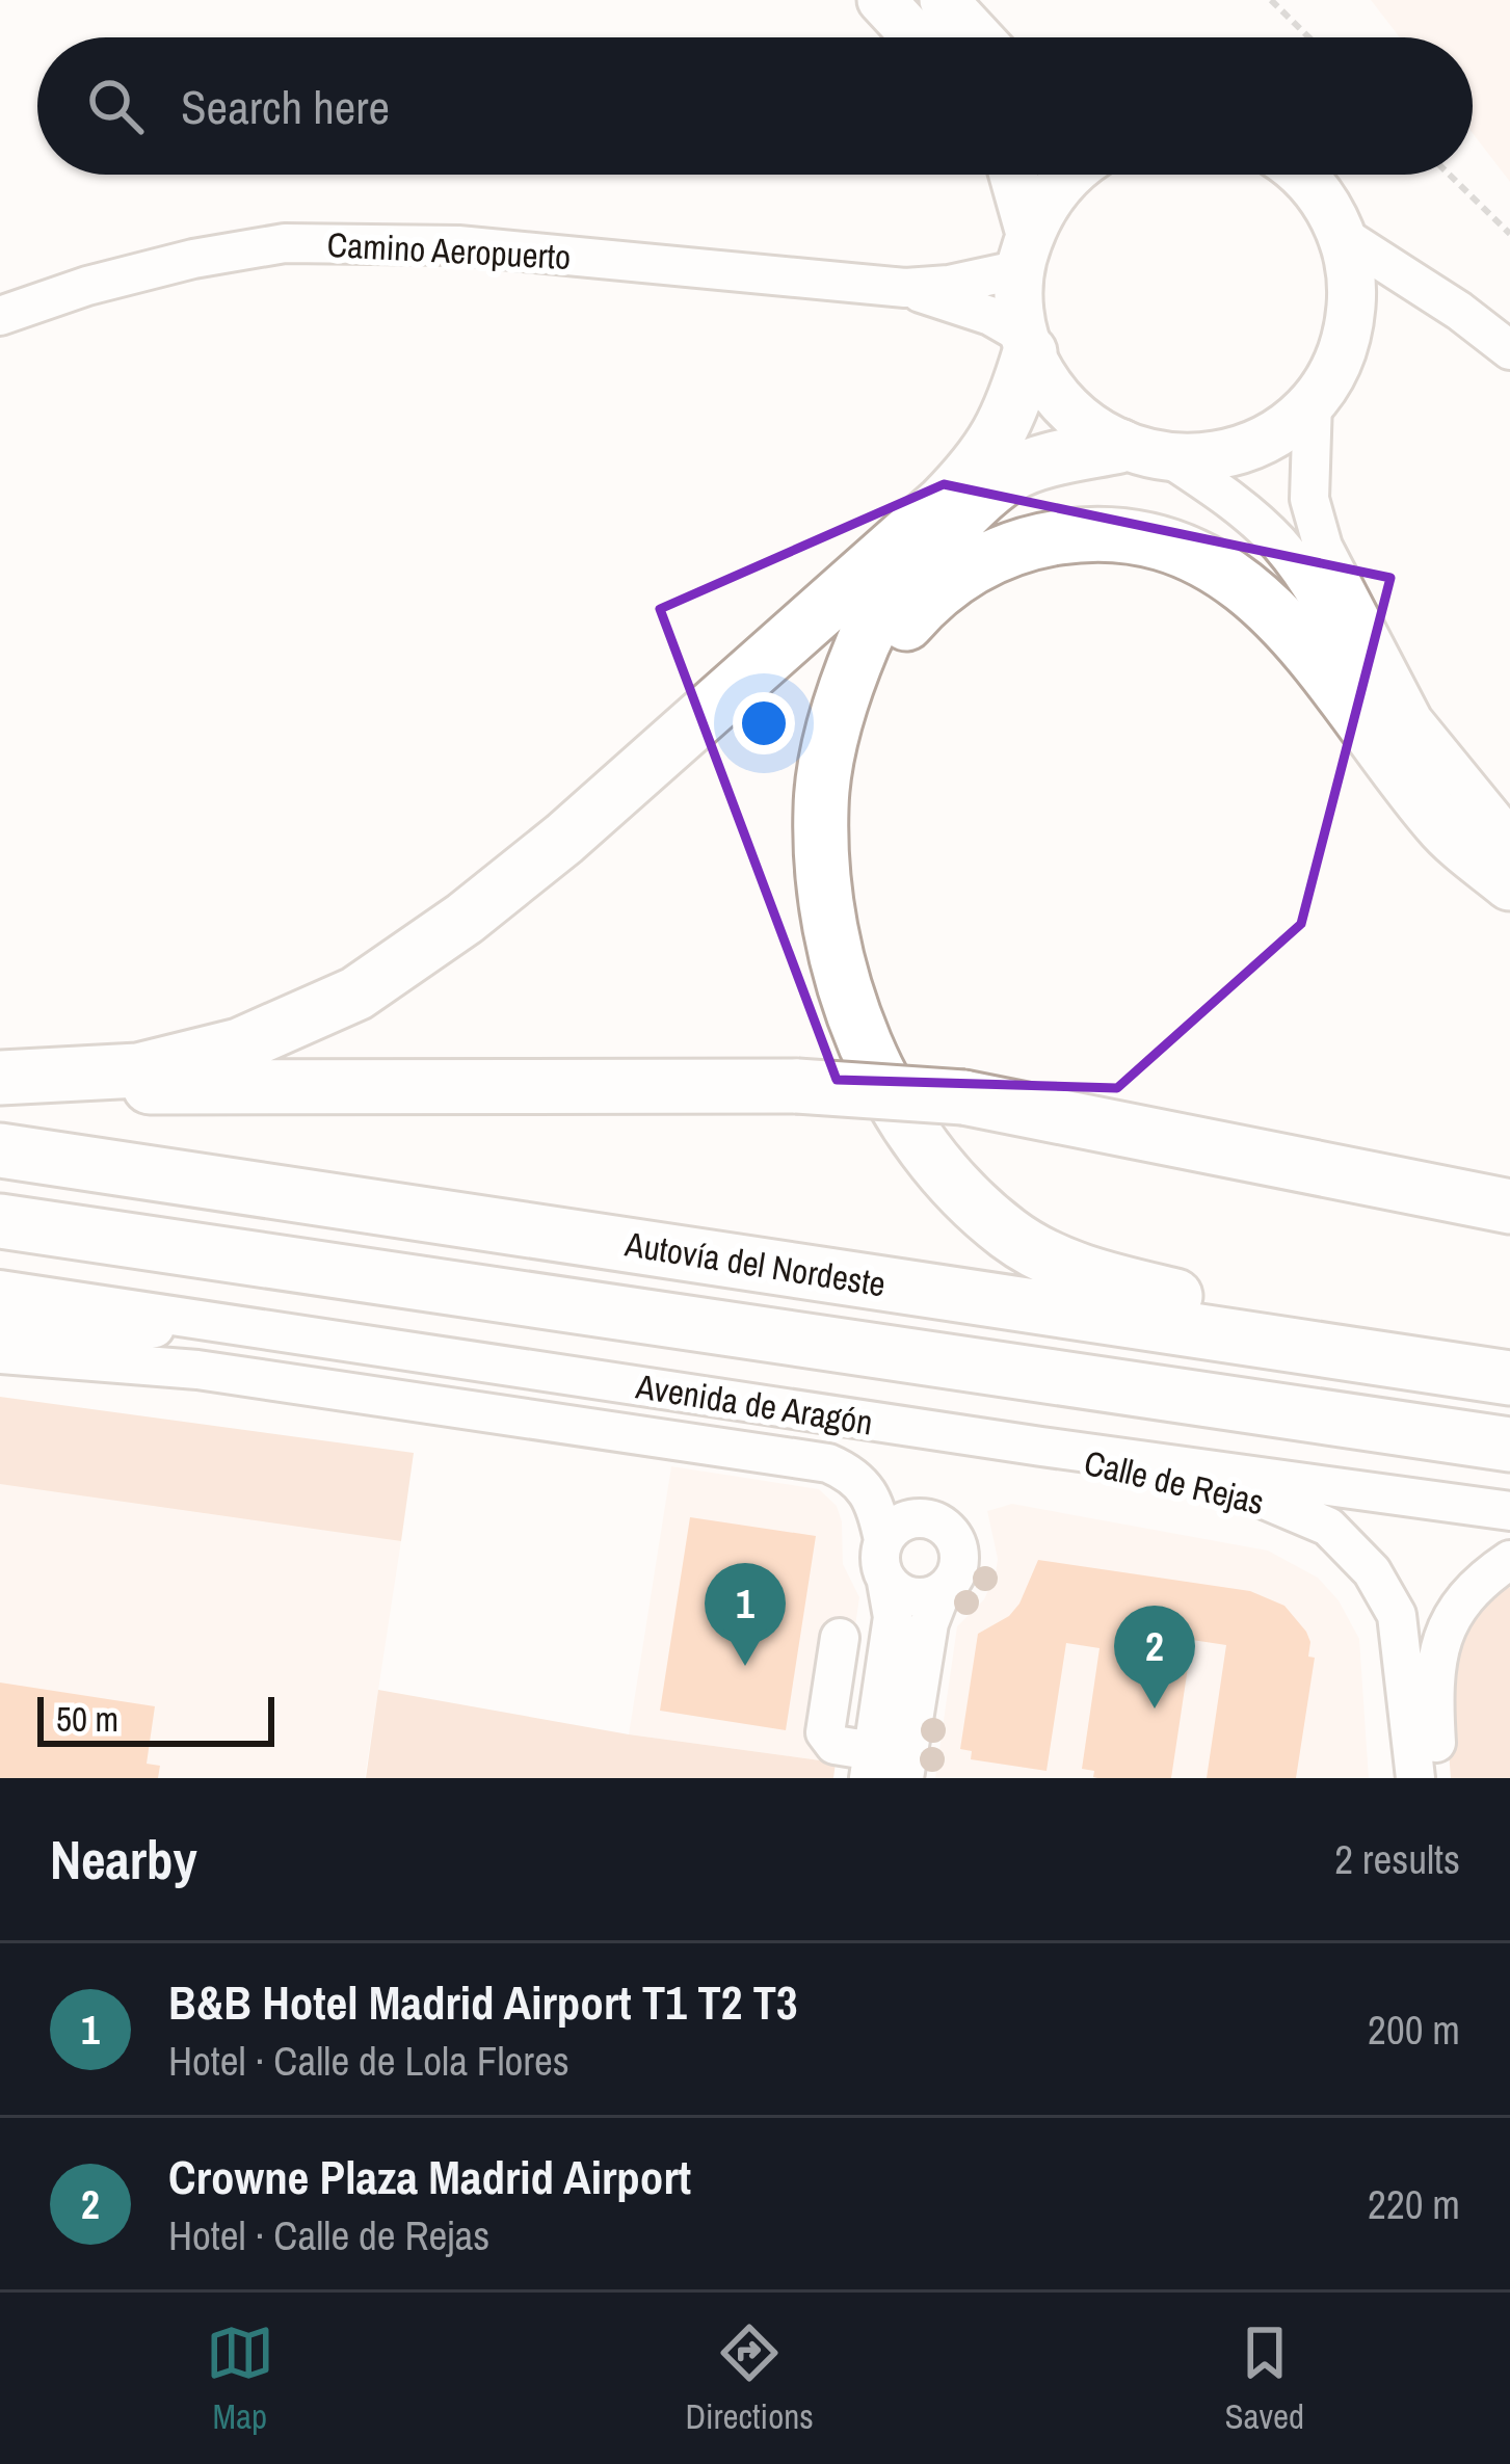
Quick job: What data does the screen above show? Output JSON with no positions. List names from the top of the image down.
{
  "streets": {
    "highway": ["Autovía del Nordeste"],
    "street": ["Camino Aeropuerto", "Avenida de Aragón", "Calle de Rejas"]
  },
  "crossings": [
    ["Avenida de Aragón", "Calle de Rejas"]
  ],
  "scale_bar": "50 m",
  "page": {
    "search": "Search here",
    "pins": ["1", "2"],
    "scale": "50 m",
    "heading": ["Nearby", "2 results"],
    "list": [
      {
        "mark": "1",
        "name": "B&B Hotel Madrid Airport T1 T2 T3",
        "note": "Hotel · Calle de Lola Flores",
        "value": "200 m"
      },
      {
        "mark": "2",
        "name": "Crowne Plaza Madrid Airport",
        "note": "Hotel · Calle de Rejas",
        "value": "220 m"
      }
    ],
    "nav": ["Map", "Directions", "Saved"]
  }
}
